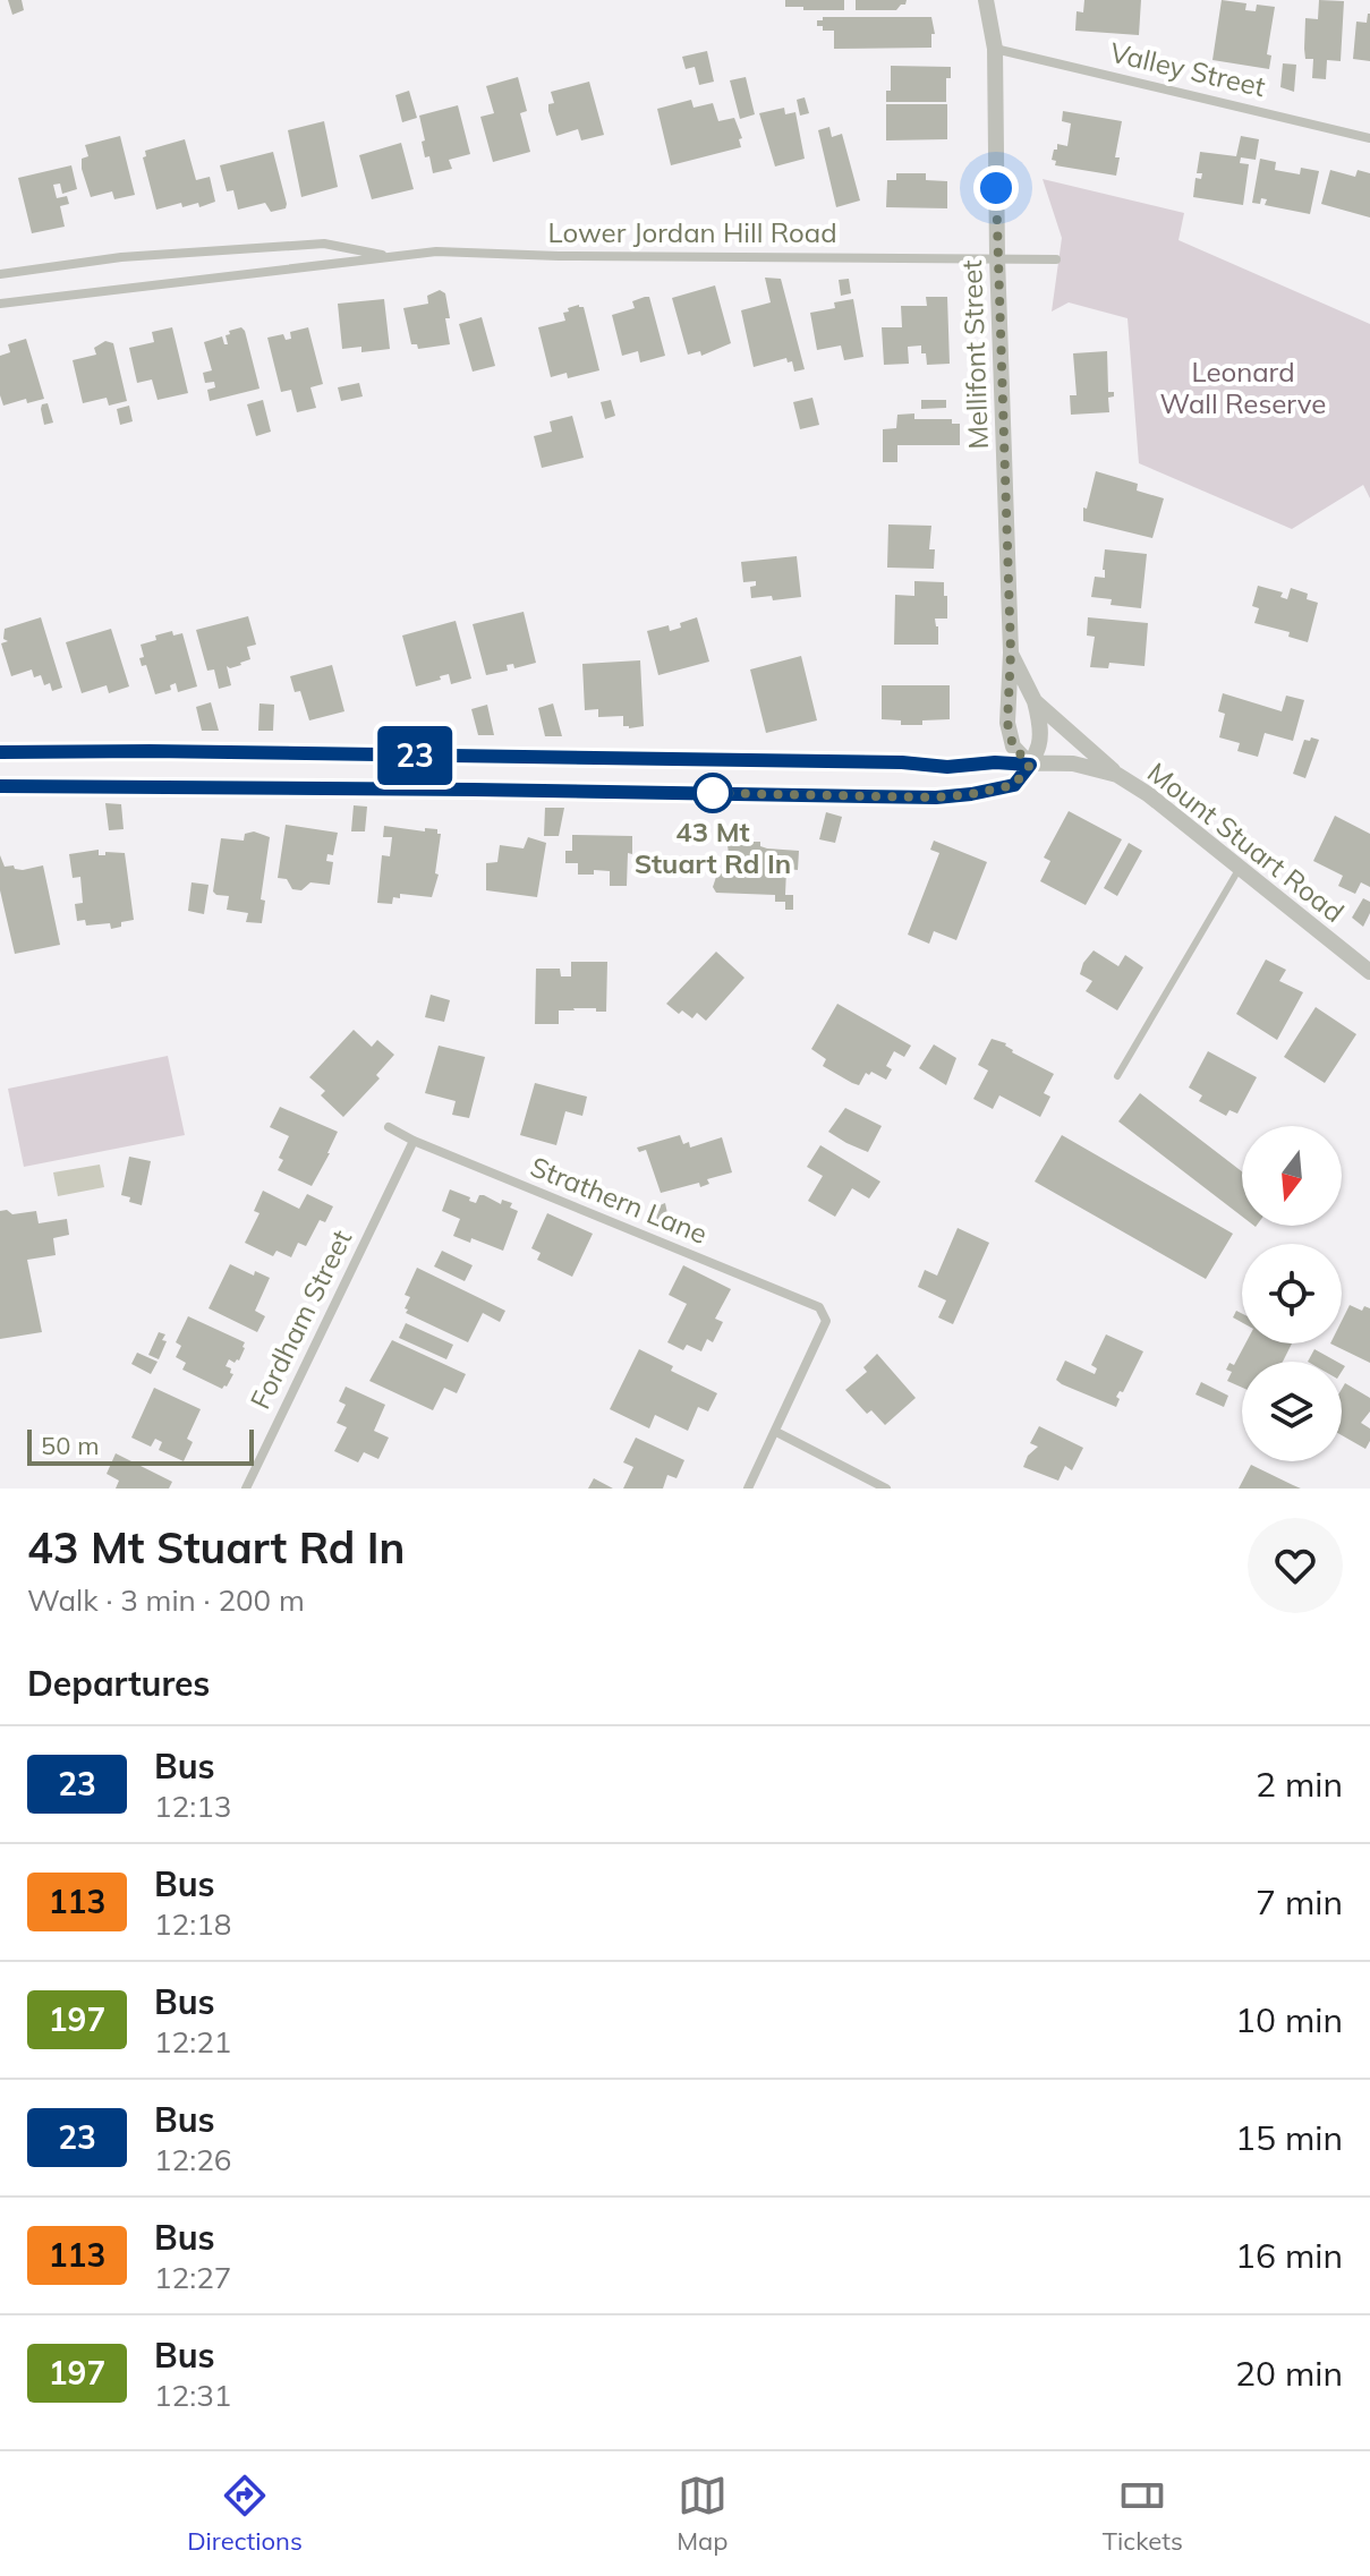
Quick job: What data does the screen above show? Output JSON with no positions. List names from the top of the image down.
{
  "streets": {
    "street": [
      "Valley Street",
      "Lower Jordan Hill Road",
      "Mellifont Street",
      "Mount Stuart Road",
      "Strathern Lane",
      "Fordham Street"
    ]
  },
  "crossings": [
    ["Valley Street", "Mellifont Street"],
    ["Lower Jordan Hill Road", "Mellifont Street"],
    ["Mellifont Street", "Mount Stuart Road"],
    ["Strathern Lane", "Fordham Street"]
  ],
  "parks": ["Leonard Wall Reserve"],
  "places": ["43 Mt Stuart Rd In"],
  "lines": ["bus line 23"],
  "scale_bar": "50 m",
  "north": "bottom",
  "page": {
    "on_map": "23",
    "scale": "50 m",
    "heading": [
      ["43 Mt Stuart Rd In", "Walk · 3 min · 200 m"],
      "Departures"
    ],
    "list": [
      {
        "mark": "23",
        "name": "Bus",
        "note": "12:13",
        "value": "2 min"
      },
      {
        "mark": "113",
        "name": "Bus",
        "note": "12:18",
        "value": "7 min"
      },
      {
        "mark": "197",
        "name": "Bus",
        "note": "12:21",
        "value": "10 min"
      },
      {
        "mark": "23",
        "name": "Bus",
        "note": "12:26",
        "value": "15 min"
      },
      {
        "mark": "113",
        "name": "Bus",
        "note": "12:27",
        "value": "16 min"
      },
      {
        "mark": "197",
        "name": "Bus",
        "note": "12:31",
        "value": "20 min"
      }
    ],
    "tabs": ["Directions", "Map", "Tickets"]
  }
}
